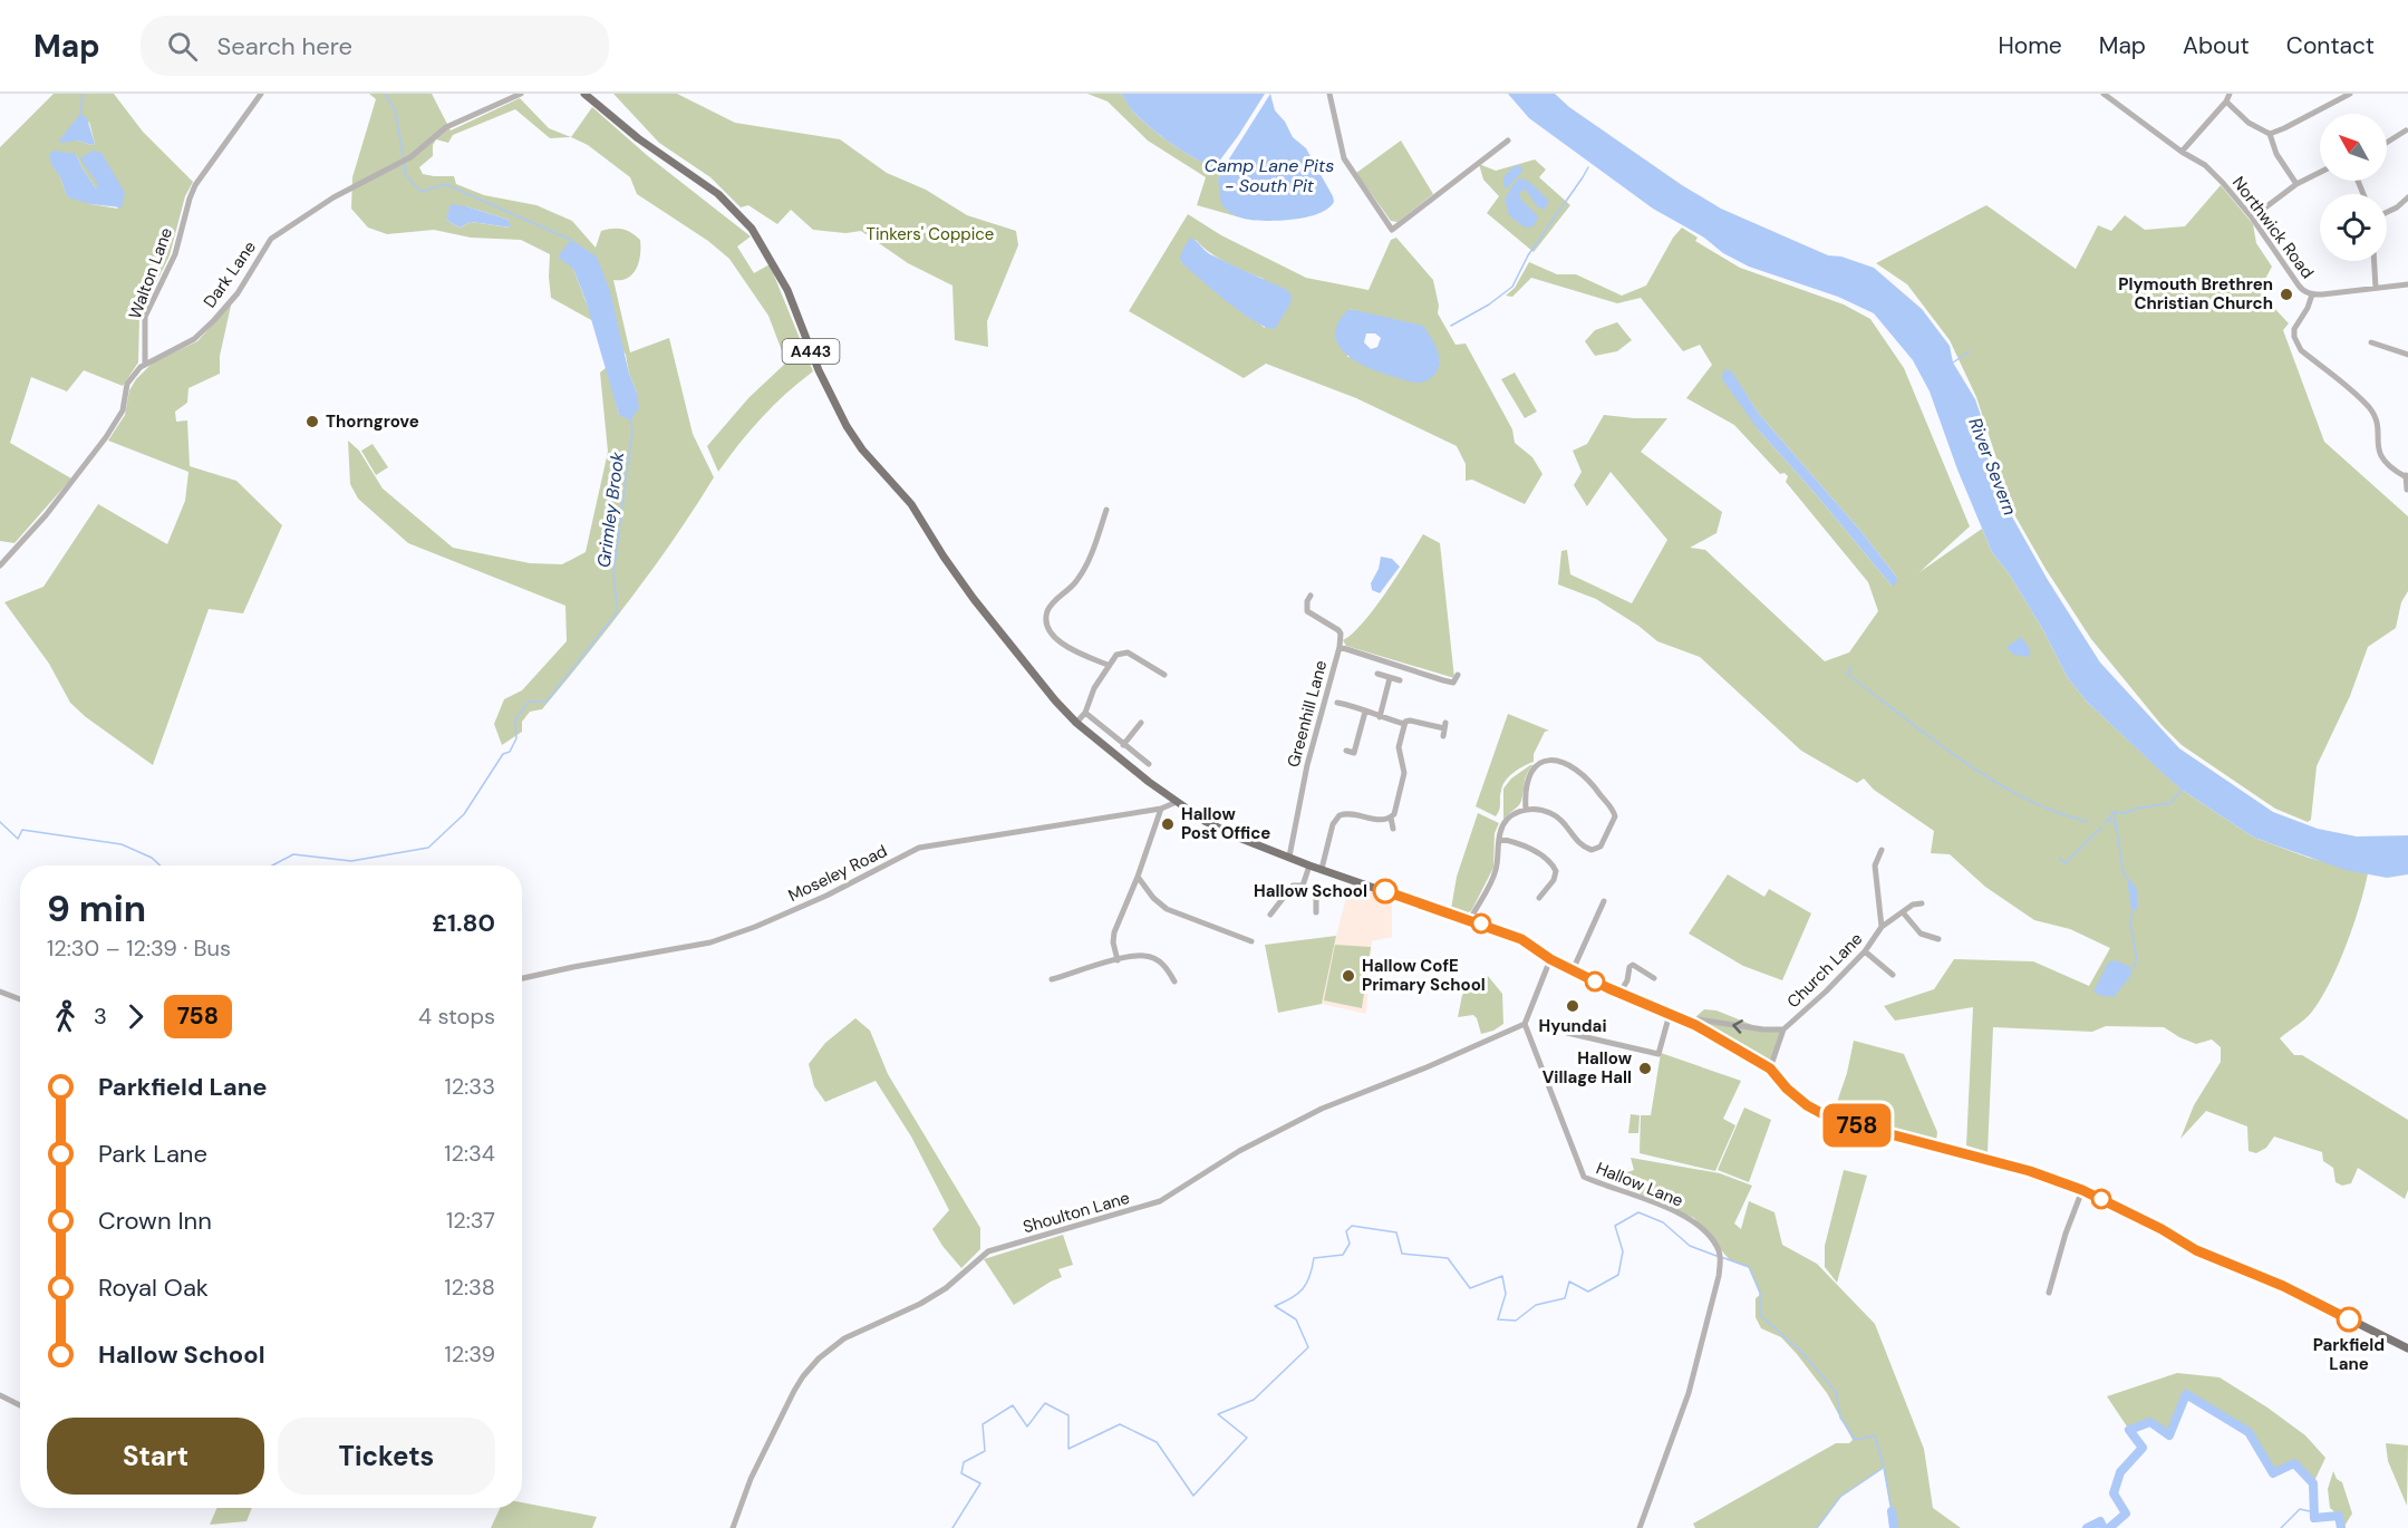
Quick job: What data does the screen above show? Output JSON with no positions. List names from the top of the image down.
{
  "streets": {
    "main road": ["A443"],
    "street": [
      "Northwick Road",
      "Walton Lane",
      "Dark Lane",
      "Greenhill Lane",
      "Moseley Road",
      "Church Lane",
      "Hallow Lane",
      "Shoulton Lane"
    ]
  },
  "crossings": [
    ["Walton Lane", "Dark Lane"],
    ["A443", "Greenhill Lane"],
    ["A443", "Moseley Road"],
    ["A443", "Church Lane"],
    ["Hallow Lane", "Shoulton Lane"]
  ],
  "water": ["Camp Lane Pits - South Pit", "River Severn", "Grimley Brook"],
  "parks": ["Tinkers' Coppice"],
  "places": [
    "Plymouth Brethren Christian Church",
    "Thorngrove",
    "Hallow Post Office",
    "Hallow School",
    "Hallow CofE Primary School",
    "Hyundai",
    "Hallow Village Hall",
    "Parkfield Lane"
  ],
  "lines": ["bus line 758"],
  "north": "top left",
  "page": {
    "header": "Map",
    "search": "Search here",
    "nav": [
      "Home",
      "Map",
      "About",
      "Contact"
    ],
    "on_map": "758",
    "heading": ["9 min", "12:30 – 12:39 · Bus", "£1.80"],
    "legs": ["3", "758", "4 stops"],
    "list": [
      {
        "name": "Parkfield Lane",
        "value": "12:33"
      },
      {
        "name": "Park Lane",
        "value": "12:34"
      },
      {
        "name": "Crown Inn",
        "value": "12:37"
      },
      {
        "name": "Royal Oak",
        "value": "12:38"
      },
      {
        "name": "Hallow School",
        "value": "12:39"
      }
    ],
    "buttons": ["Start", "Tickets"]
  }
}
